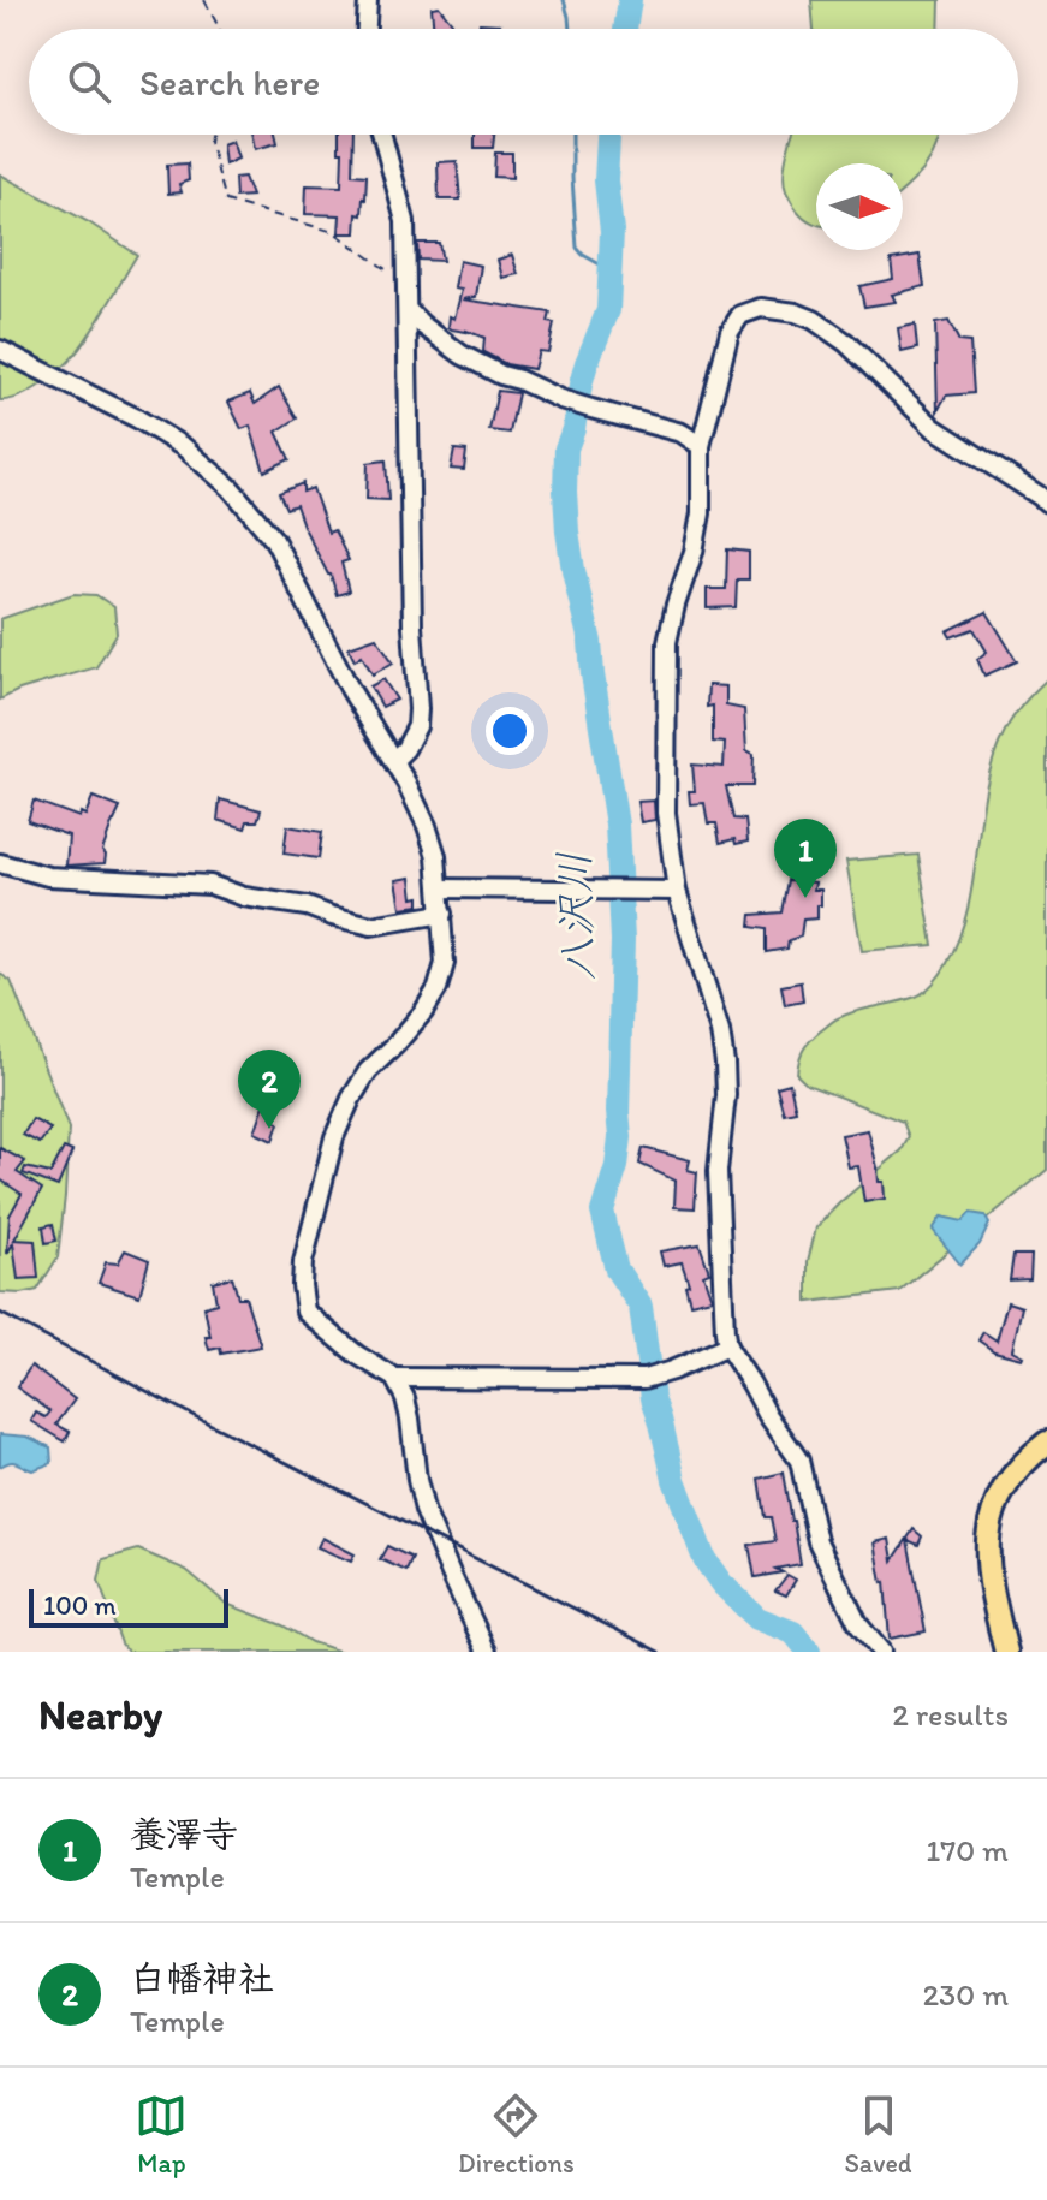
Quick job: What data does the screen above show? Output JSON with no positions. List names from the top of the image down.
{
  "water": ["八沢川"],
  "scale_bar": "100 m",
  "north": "right",
  "page": {
    "search": "Search here",
    "pins": ["1", "2"],
    "scale": "100 m",
    "heading": ["Nearby", "2 results"],
    "list": [
      {
        "mark": "1",
        "name": "養澤寺",
        "note": "Temple",
        "value": "170 m"
      },
      {
        "mark": "2",
        "name": "白幡神社",
        "note": "Temple",
        "value": "230 m"
      }
    ],
    "nav": ["Map", "Directions", "Saved"]
  }
}
